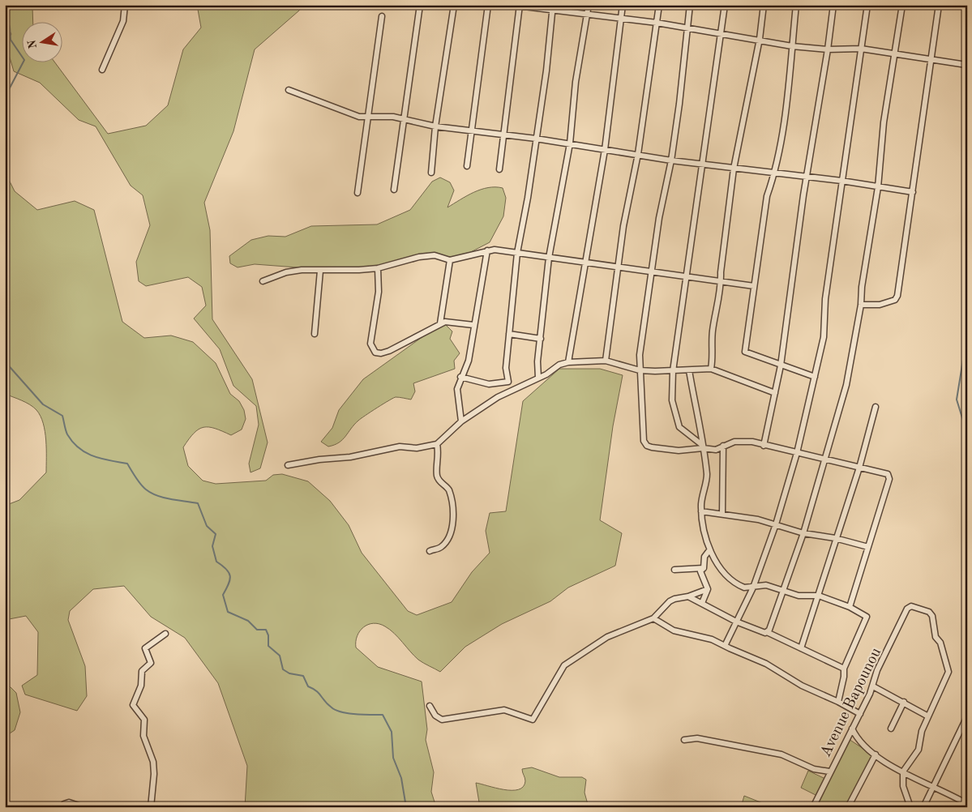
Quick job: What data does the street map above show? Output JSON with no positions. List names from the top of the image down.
{
  "streets": {
    "street": ["Avenue Bapounou"]
  },
  "north": "left"
}
